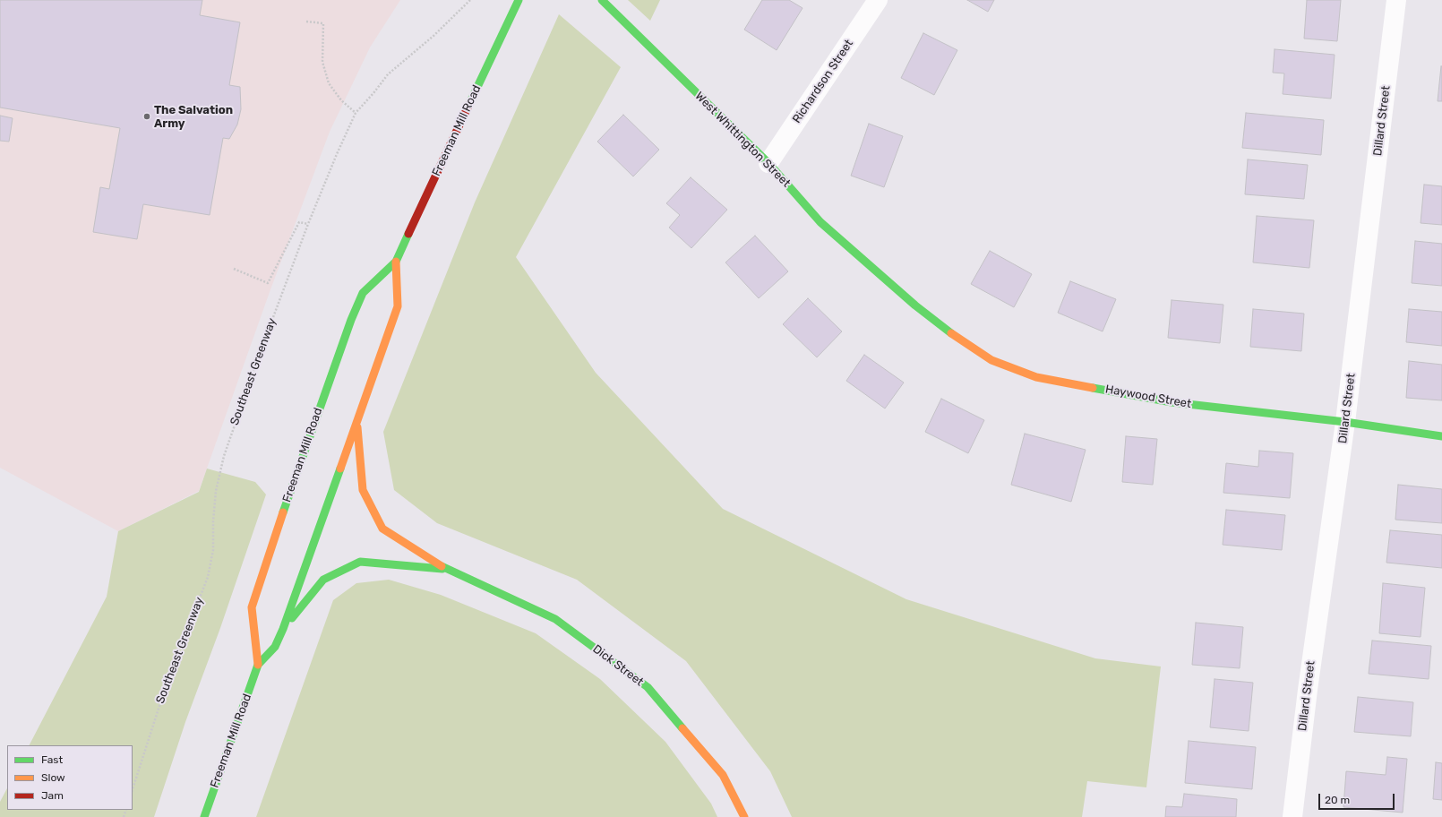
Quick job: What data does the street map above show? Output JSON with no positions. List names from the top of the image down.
{
  "streets": {
    "main road": [
      "Freeman Mill Road",
      "West Whittington Street",
      "Haywood Street",
      "Dick Street"
    ],
    "street": ["Richardson Street", "Dillard Street"],
    "path": ["Southeast Greenway"]
  },
  "crossings": [
    ["Richardson Street", "West Whittington Street"],
    ["Dillard Street", "Haywood Street"],
    ["West Whittington Street", "Haywood Street"]
  ],
  "places": ["The Salvation Army"],
  "legend": ["Fast", "Slow", "Jam"],
  "scale_bar": "20 m"
}
